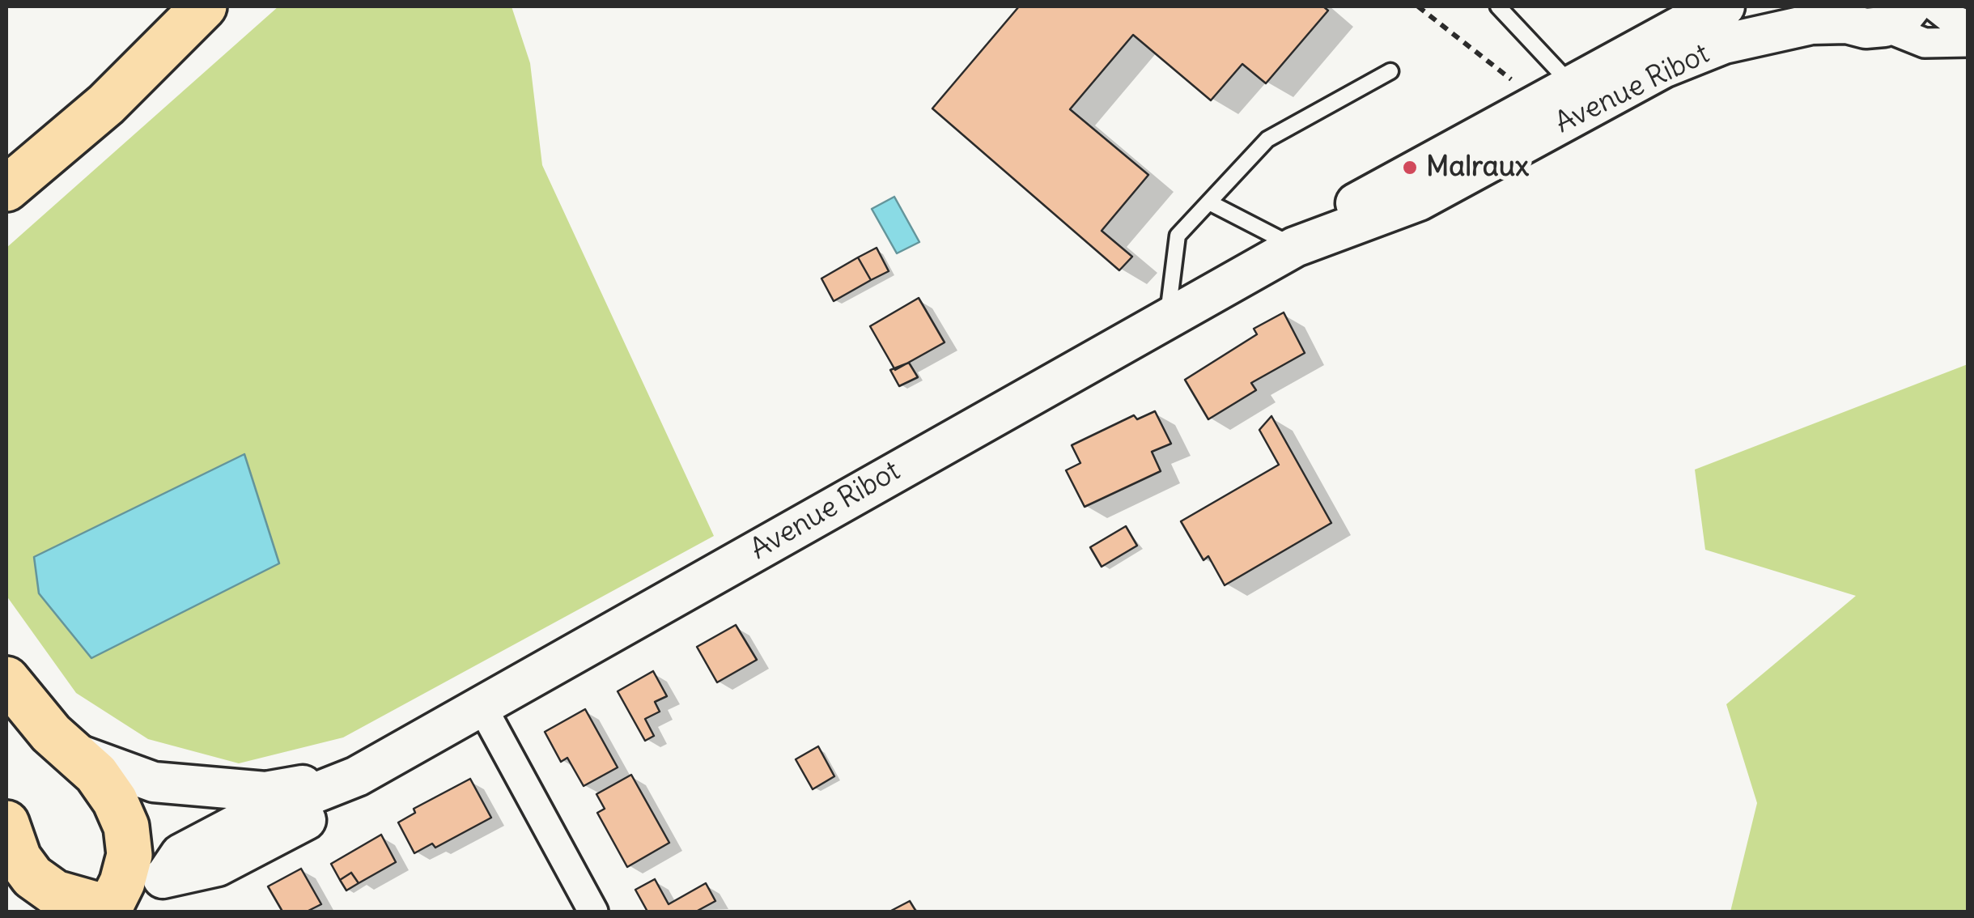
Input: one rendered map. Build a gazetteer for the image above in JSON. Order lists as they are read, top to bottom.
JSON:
{
  "streets": {
    "street": ["Avenue Ribot"]
  },
  "places": ["Malraux"]
}
